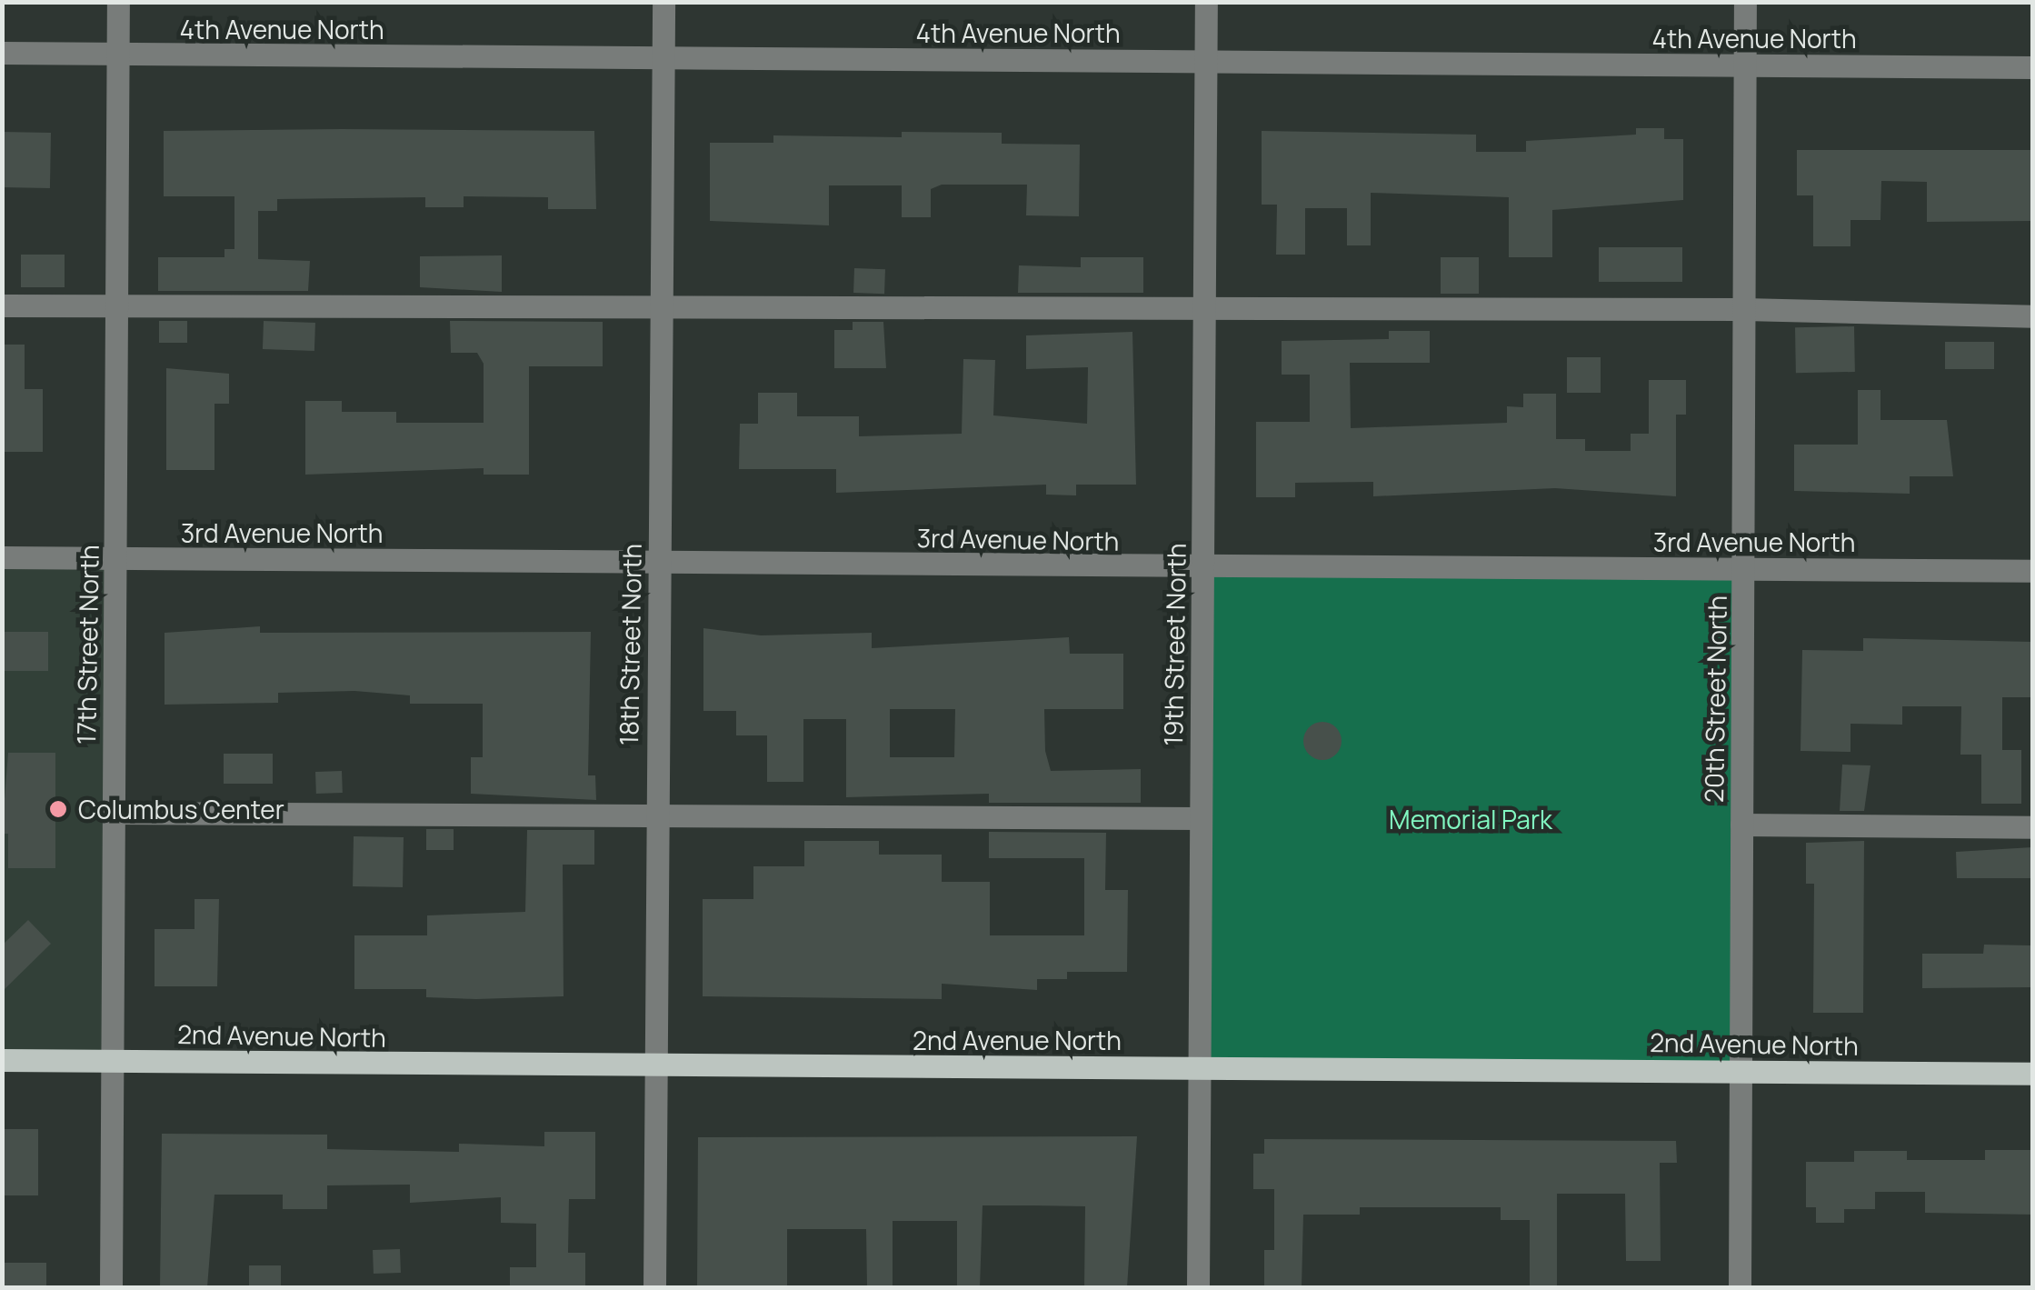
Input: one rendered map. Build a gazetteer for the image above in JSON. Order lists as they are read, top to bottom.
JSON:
{
  "streets": {
    "main road": ["2nd Avenue North"],
    "street": [
      "4th Avenue North",
      "3rd Avenue North",
      "17th Street North",
      "18th Street North",
      "19th Street North",
      "20th Street North"
    ]
  },
  "crossings": [
    ["4th Avenue North", "17th Street North"],
    ["4th Avenue North", "18th Street North"],
    ["4th Avenue North", "19th Street North"],
    ["4th Avenue North", "20th Street North"],
    ["3rd Avenue North", "17th Street North"],
    ["3rd Avenue North", "18th Street North"],
    ["3rd Avenue North", "19th Street North"],
    ["3rd Avenue North", "20th Street North"],
    ["17th Street North", "2nd Avenue North"],
    ["18th Street North", "2nd Avenue North"],
    ["19th Street North", "2nd Avenue North"],
    ["20th Street North", "2nd Avenue North"]
  ],
  "parks": ["Memorial Park"],
  "places": ["Columbus Center"]
}
